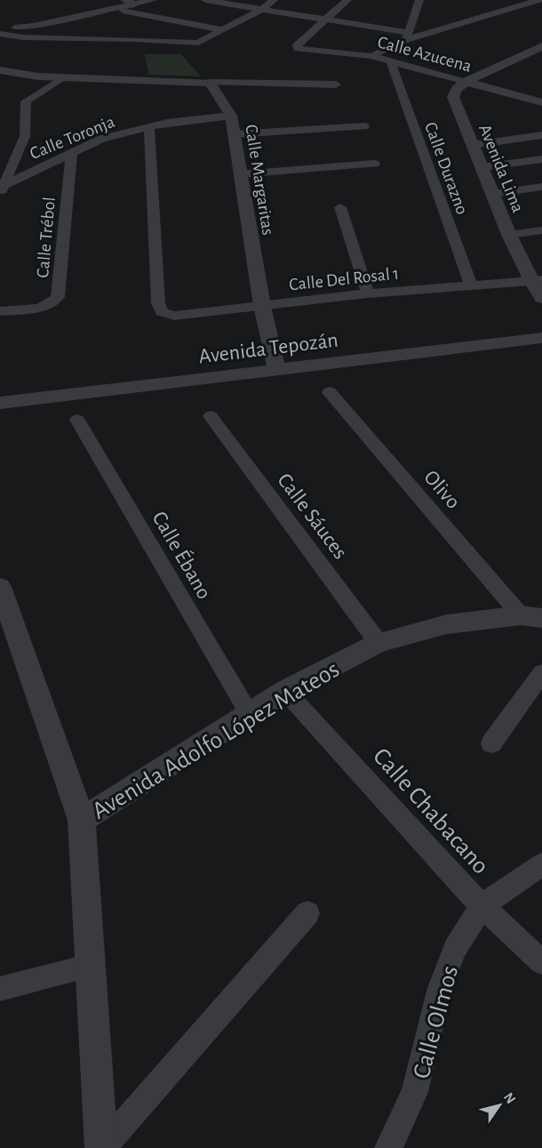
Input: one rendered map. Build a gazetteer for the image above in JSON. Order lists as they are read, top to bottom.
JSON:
{
  "streets": {
    "street": [
      "Calle Azucena",
      "Calle Toronja",
      "Calle Durazno",
      "Avenida Lima",
      "Calle Margaritas",
      "Calle Trébol",
      "Calle Del Rosal 1",
      "Avenida Tepozán",
      "Olivo",
      "Calle Sáuces",
      "Calle Ébano",
      "Avenida Adolfo López Mateos",
      "Calle Chabacano",
      "Calle Olmos"
    ]
  },
  "crossings": [
    ["Calle Azucena", "Calle Durazno"],
    ["Calle Azucena", "Avenida Lima"],
    ["Calle Toronja", "Calle Margaritas"],
    ["Calle Toronja", "Calle Trébol"],
    ["Calle Toronja", "Calle Del Rosal 1"],
    ["Calle Durazno", "Calle Del Rosal 1"],
    ["Avenida Lima", "Calle Del Rosal 1"],
    ["Calle Margaritas", "Calle Del Rosal 1"],
    ["Calle Margaritas", "Avenida Tepozán"],
    ["Olivo", "Avenida Adolfo López Mateos"],
    ["Calle Sáuces", "Avenida Adolfo López Mateos"],
    ["Calle Ébano", "Avenida Adolfo López Mateos"],
    ["Avenida Adolfo López Mateos", "Calle Chabacano"],
    ["Calle Chabacano", "Calle Olmos"]
  ],
  "north": "top right"
}
